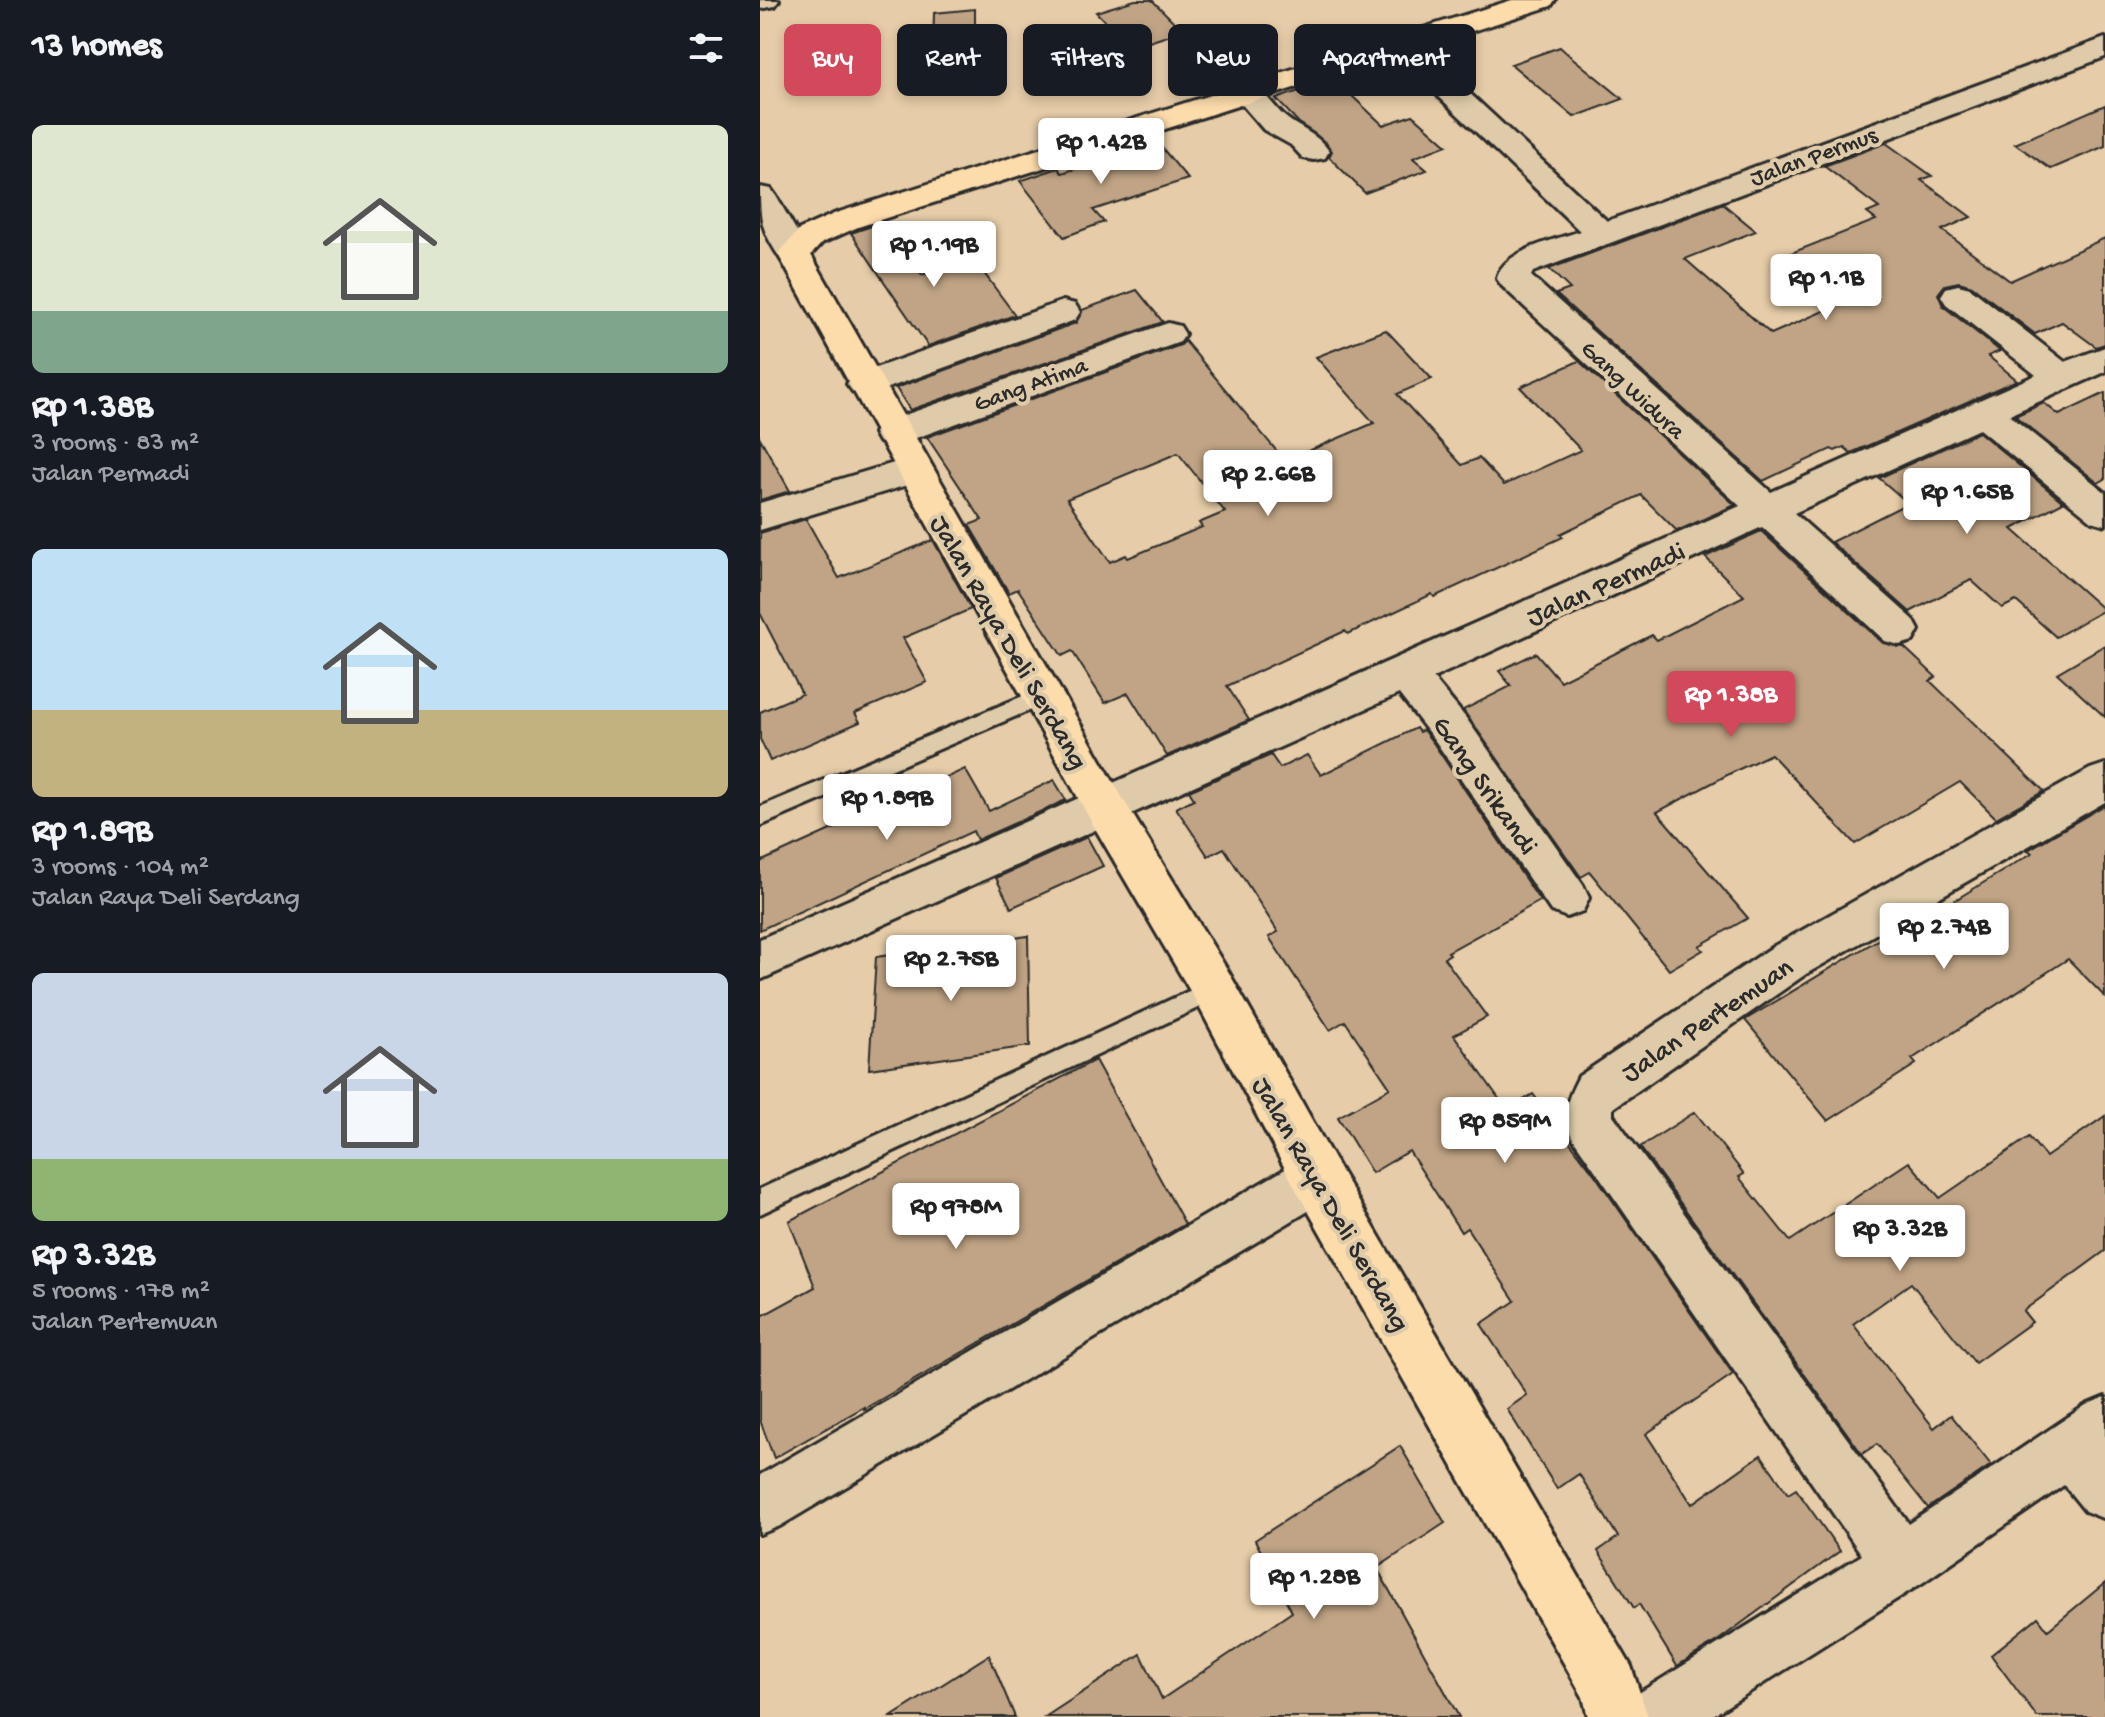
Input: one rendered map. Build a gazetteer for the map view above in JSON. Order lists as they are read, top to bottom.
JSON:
{
  "streets": {
    "main road": ["Jalan Raya Deli Serdang"],
    "street": [
      "Jalan Permus",
      "Gang Atima",
      "Gang Widura",
      "Jalan Permadi",
      "Gang Srikandi",
      "Jalan Pertemuan"
    ]
  },
  "crossings": [
    ["Jalan Permus", "Gang Widura"],
    ["Gang Atima", "Jalan Raya Deli Serdang"],
    ["Gang Widura", "Jalan Permadi"],
    ["Jalan Permadi", "Jalan Raya Deli Serdang"],
    ["Jalan Permadi", "Gang Srikandi"]
  ],
  "page": {
    "heading": "13 homes",
    "chip": [
      "Buy",
      "Rent",
      "Filters",
      "New",
      "Apartment"
    ],
    "list": [
      {
        "name": "Rp 1.38B",
        "note": "3 rooms · 83 m² · Jalan Permadi"
      },
      {
        "name": "Rp 1.89B",
        "note": "3 rooms · 104 m² · Jalan Raya Deli Serdang"
      },
      {
        "name": "Rp 3.32B",
        "note": "5 rooms · 178 m² · Jalan Pertemuan"
      }
    ],
    "price": [
      "Rp 1.42B",
      "Rp 1.19B",
      "Rp 1.1B",
      "Rp 2.66B",
      "Rp 1.65B",
      "Rp 1.38B",
      "Rp 1.89B",
      "Rp 2.74B",
      "Rp 2.75B",
      "Rp 859M",
      "Rp 978M",
      "Rp 3.32B",
      "Rp 1.28B"
    ]
  }
}
